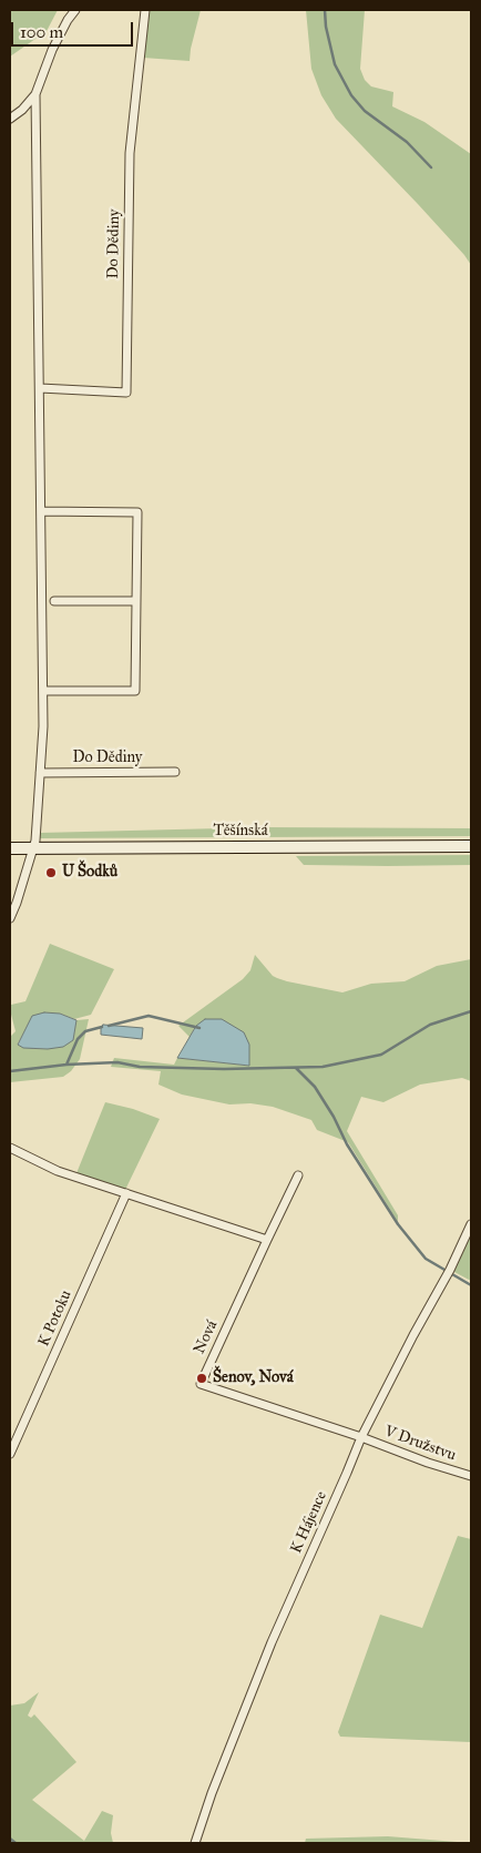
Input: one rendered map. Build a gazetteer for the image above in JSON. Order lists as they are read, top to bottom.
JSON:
{
  "streets": {
    "main road": ["Těšínská"],
    "street": [
      "Do Dědiny",
      "K Potoku",
      "Nová",
      "V Družstvu",
      "K Hájence"
    ]
  },
  "crossings": [
    ["Nová", "V Družstvu"],
    ["Nová", "K Hájence"],
    ["V Družstvu", "K Hájence"]
  ],
  "places": ["U Šodků", "Šenov, Nová"],
  "scale_bar": "100 m"
}
